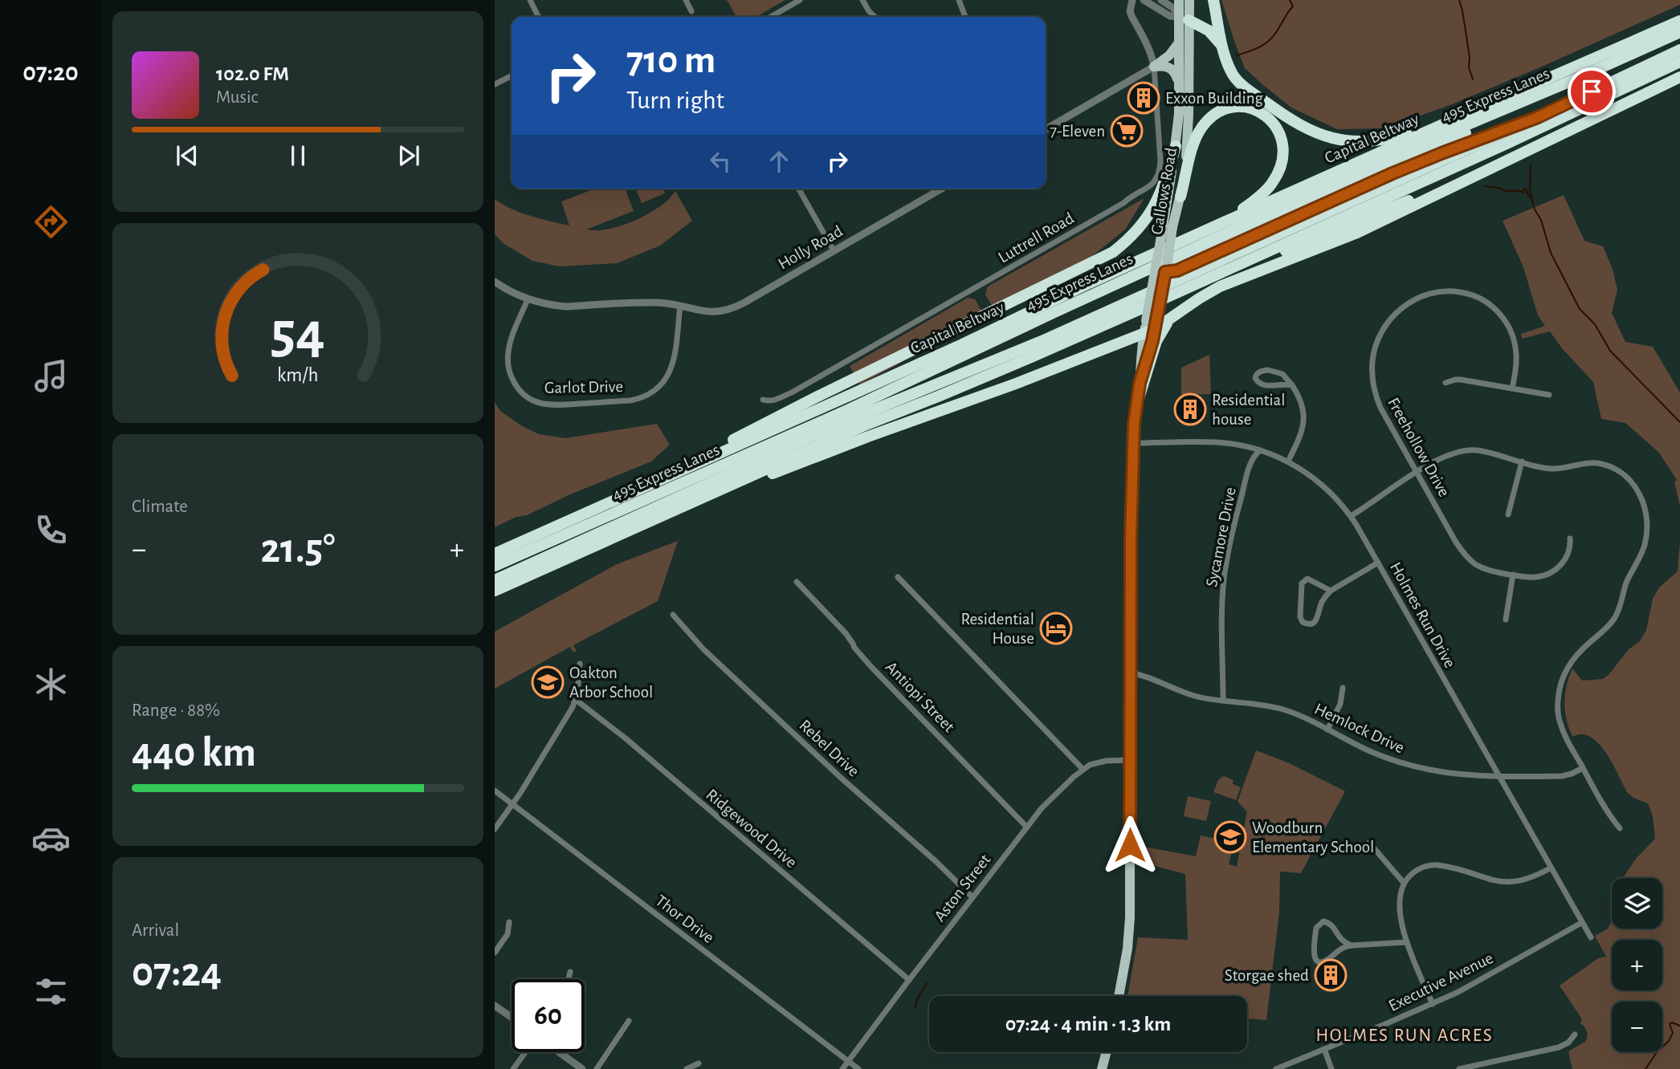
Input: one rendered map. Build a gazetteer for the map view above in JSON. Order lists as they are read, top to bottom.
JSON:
{
  "streets": {
    "highway": ["495 Express Lanes", "Capital Beltway"],
    "main road": ["Gallows Road"],
    "street": [
      "Luttrell Road",
      "Holly Road",
      "Garlot Drive",
      "Freehollow Drive",
      "Sycamore Drive",
      "Holmes Run Drive",
      "Antiopi Street",
      "Hemlock Drive",
      "Rebel Drive",
      "Ridgewood Drive",
      "Aston Street",
      "Thor Drive",
      "Executive Avenue"
    ]
  },
  "crossings": [
    ["495 Express Lanes", "Capital Beltway"],
    ["Gallows Road", "Holmes Run Drive"],
    ["Gallows Road", "Hemlock Drive"],
    ["Gallows Road", "Aston Street"],
    ["Holly Road", "Garlot Drive"],
    ["Sycamore Drive", "Holmes Run Drive"],
    ["Sycamore Drive", "Hemlock Drive"],
    ["Holmes Run Drive", "Hemlock Drive"],
    ["Holmes Run Drive", "Executive Avenue"],
    ["Antiopi Street", "Aston Street"],
    ["Rebel Drive", "Aston Street"],
    ["Ridgewood Drive", "Aston Street"],
    ["Aston Street", "Thor Drive"]
  ],
  "districts": ["HOLMES RUN ACRES"],
  "places": {
    "building": ["Exxon Building", "Residential house", "Storgae shed"],
    "supermarket": ["7-Eleven"],
    "hotel": ["Residential House"],
    "school or university": ["Oakton Arbor School", "Woodburn Elementary School"]
  },
  "page": {
    "tabs": "07:20",
    "turn": ["710 m", "Turn right"],
    "song": ["102.0 FM", "Music"],
    "tile": [
      "Climate",
      ["Range · 88%", "440 km"],
      ["Arrival", "07:24"]
    ],
    "heat": ["−", "21.5°", "+"],
    "map_buttons": ["+", "−"],
    "limit": "60",
    "trip": "07:24 · 4 min · 1.3 km",
    "gauge": ["54", "km/h"]
  }
}
